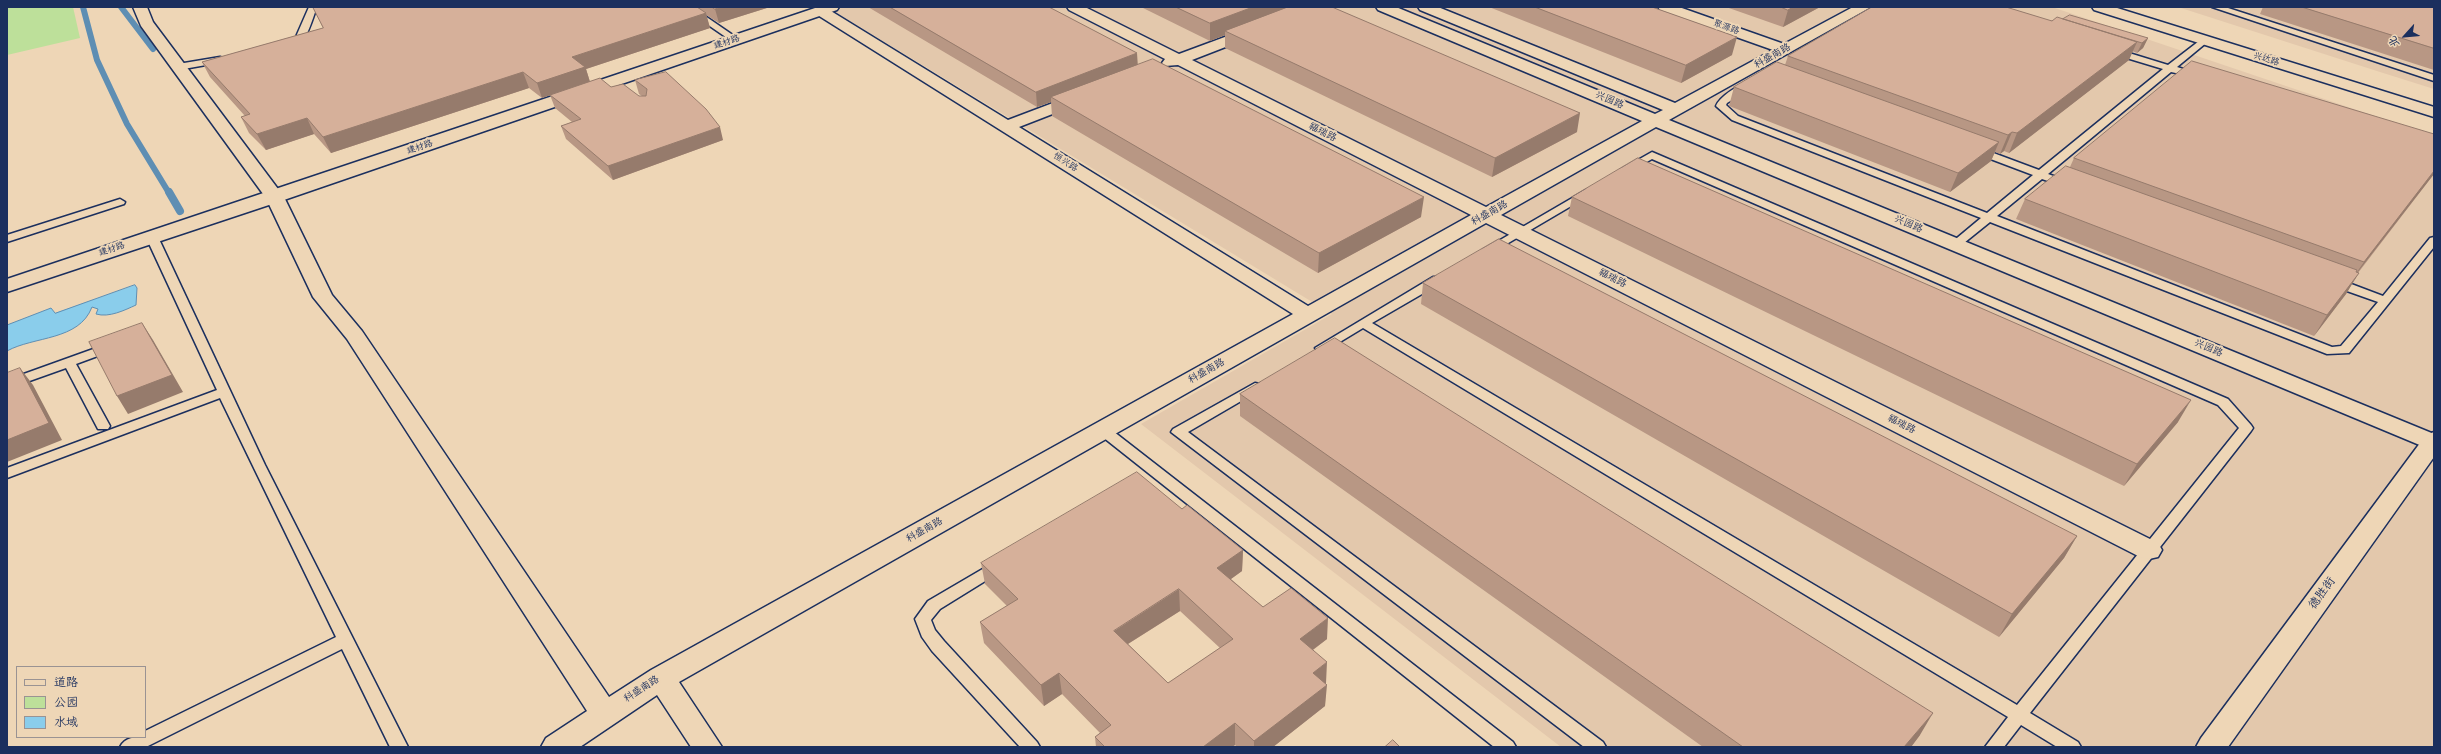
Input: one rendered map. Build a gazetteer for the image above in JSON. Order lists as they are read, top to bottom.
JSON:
{
  "streets": {
    "street": [
      "聚源路",
      "建材路",
      "科盛南路",
      "兴达路",
      "兴园路",
      "福瑞路",
      "恒兴路",
      "德胜街"
    ]
  },
  "crossings": [
    ["聚源路", "科盛南路"],
    ["建材路", "恒兴路"],
    ["科盛南路", "兴园路"],
    ["科盛南路", "福瑞路"],
    ["科盛南路", "恒兴路"],
    ["兴园路", "德胜街"]
  ],
  "legend": ["道路", "公园", "水域"],
  "north": "bottom left"
}
